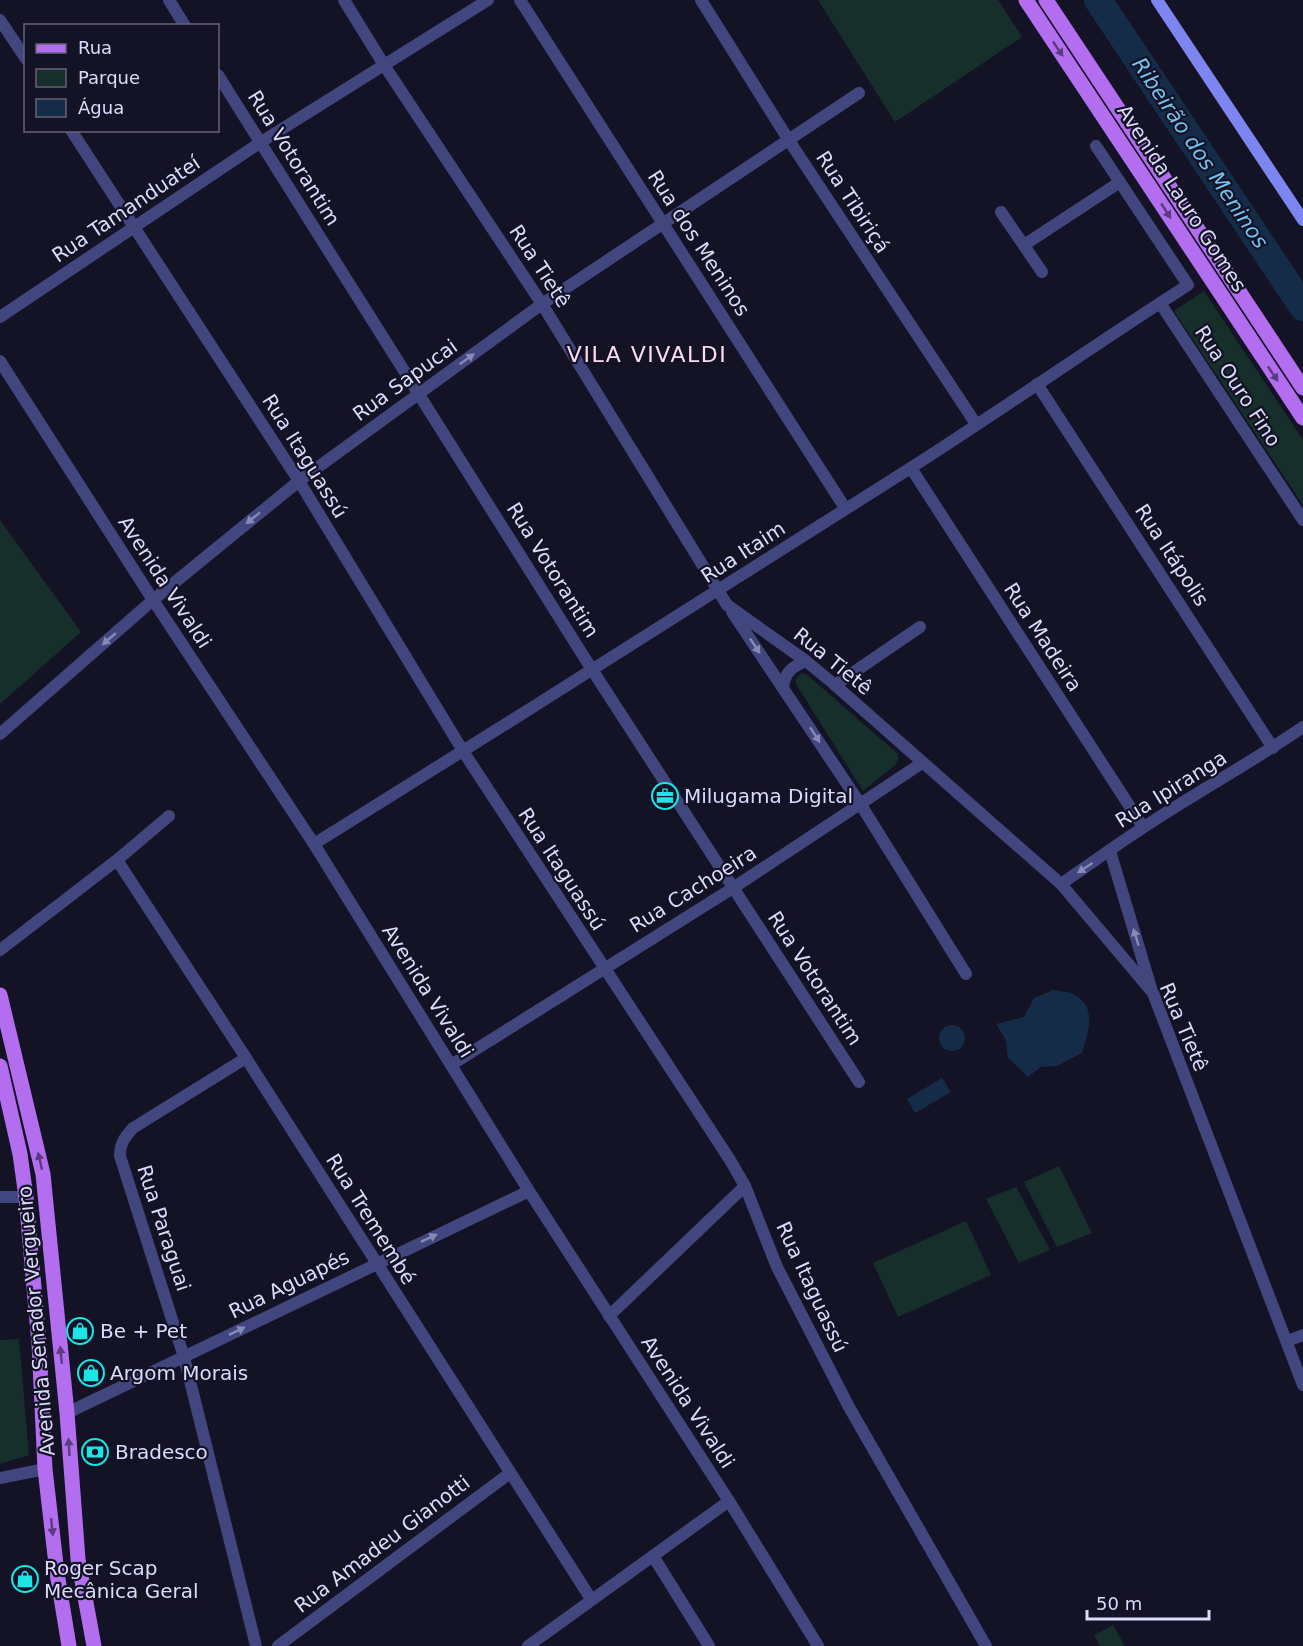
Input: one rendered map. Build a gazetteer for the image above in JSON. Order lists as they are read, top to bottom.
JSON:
{
  "streets": {
    "main road": ["Avenida Lauro Gomes", "Avenida Senador Vergueiro"],
    "street": [
      "Rua Votorantim",
      "Rua Tibiriçá",
      "Rua Tamanduateí",
      "Rua dos Meninos",
      "Rua Tietê",
      "Rua Sapucai",
      "Rua Ouro Fino",
      "Rua Itaguassú",
      "Rua Itaim",
      "Rua Itápolis",
      "Avenida Vivaldi",
      "Rua Madeira",
      "Rua Ipiranga",
      "Rua Cachoeira",
      "Rua Tremembé",
      "Rua Paraguai",
      "Rua Aguapés",
      "Rua Amadeu Gianotti"
    ]
  },
  "crossings": [
    ["Rua Votorantim", "Rua Tamanduateí"],
    ["Rua Votorantim", "Rua Sapucai"],
    ["Rua Votorantim", "Rua Itaim"],
    ["Rua Votorantim", "Rua Cachoeira"],
    ["Rua Tibiriçá", "Rua Sapucai"],
    ["Rua Tibiriçá", "Rua Itaim"],
    ["Rua Tamanduateí", "Rua Tietê"],
    ["Rua Tamanduateí", "Rua Itaguassú"],
    ["Rua dos Meninos", "Rua Sapucai"],
    ["Rua dos Meninos", "Rua Itaim"],
    ["Rua Tietê", "Rua Sapucai"],
    ["Rua Tietê", "Rua Itaim"],
    ["Rua Tietê", "Rua Ipiranga"],
    ["Rua Tietê", "Rua Cachoeira"],
    ["Rua Sapucai", "Rua Itaguassú"],
    ["Rua Sapucai", "Avenida Vivaldi"],
    ["Rua Ouro Fino", "Rua Itaim"],
    ["Rua Itaguassú", "Rua Itaim"],
    ["Rua Itaguassú", "Rua Cachoeira"],
    ["Rua Itaim", "Rua Itápolis"],
    ["Rua Itaim", "Avenida Vivaldi"],
    ["Rua Itaim", "Rua Madeira"],
    ["Rua Itápolis", "Rua Ipiranga"],
    ["Avenida Vivaldi", "Rua Cachoeira"],
    ["Avenida Vivaldi", "Rua Aguapés"],
    ["Rua Madeira", "Rua Ipiranga"],
    ["Rua Tremembé", "Rua Paraguai"],
    ["Rua Tremembé", "Rua Aguapés"],
    ["Rua Tremembé", "Rua Amadeu Gianotti"],
    ["Rua Paraguai", "Rua Aguapés"],
    ["Rua Aguapés", "Avenida Senador Vergueiro"]
  ],
  "one_way": ["Rua Aguapés"],
  "districts": ["VILA VIVALDI"],
  "water": ["Ribeirão dos Meninos"],
  "places": {
    "office": ["Milugama Digital"],
    "shop": ["Be + Pet", "Argom Morais", "Roger Scap Mecânica Geral"],
    "bank": ["Bradesco"]
  },
  "legend": ["Rua", "Parque", "Água"],
  "scale_bar": "50 m"
}
